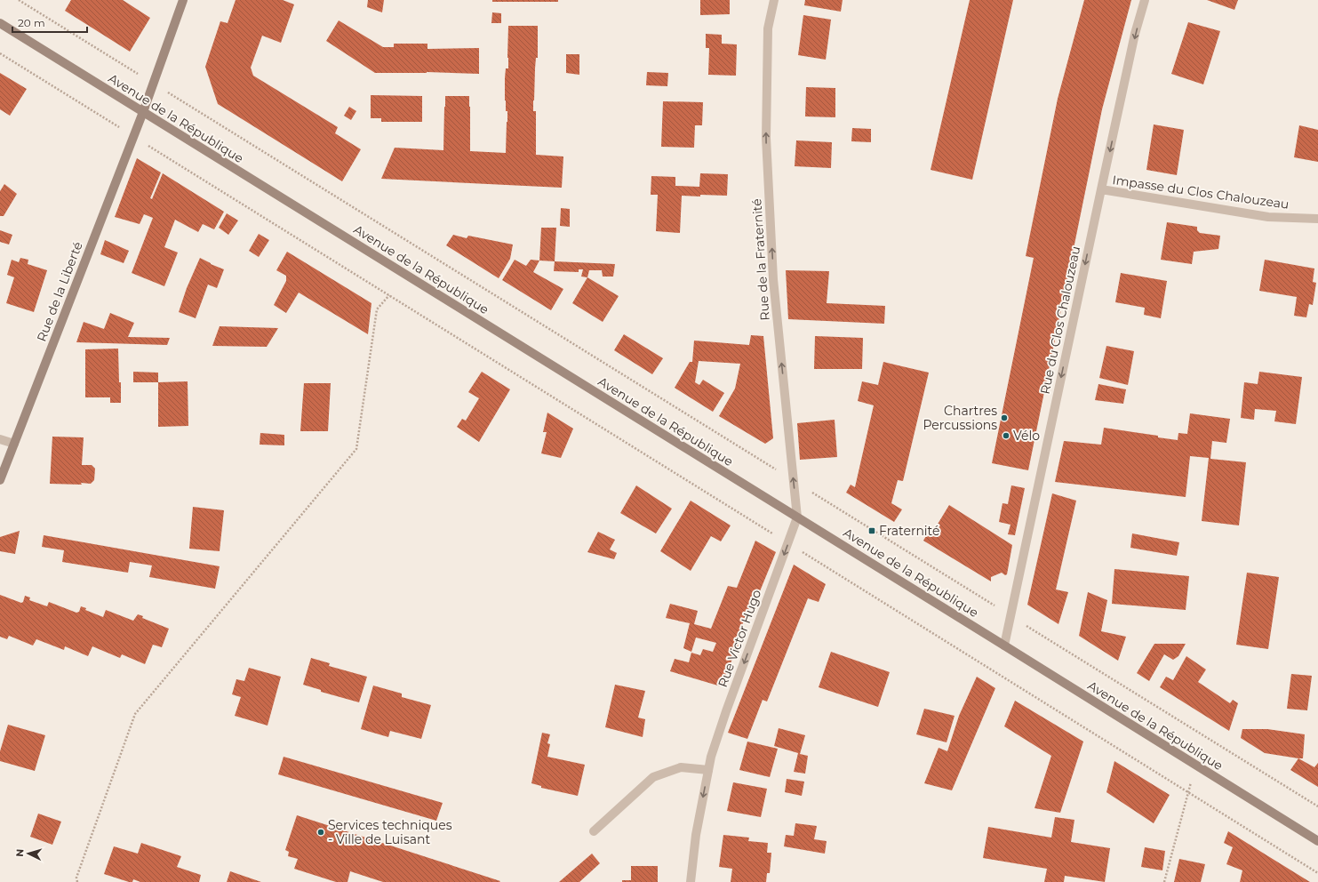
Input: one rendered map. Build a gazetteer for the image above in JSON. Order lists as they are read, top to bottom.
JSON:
{
  "streets": {
    "main road": ["Avenue de la République", "Rue de la Liberté"],
    "street": [
      "Impasse du Clos Chalouzeau",
      "Rue de la Fraternité",
      "Rue du Clos Chalouzeau",
      "Rue Victor Hugo"
    ]
  },
  "crossings": [
    ["Avenue de la République", "Rue de la Fraternité"],
    ["Avenue de la République", "Rue de la Liberté"],
    ["Avenue de la République", "Rue du Clos Chalouzeau"],
    ["Avenue de la République", "Rue Victor Hugo"],
    ["Impasse du Clos Chalouzeau", "Rue du Clos Chalouzeau"],
    ["Rue de la Fraternité", "Rue Victor Hugo"]
  ],
  "one_way": ["Rue de la Fraternité", "Rue du Clos Chalouzeau", "Rue Victor Hugo"],
  "places": {
    "other": ["Chartres Percussions", "Vélo", "Services techniques - Ville de Luisant"],
    "transit": ["Fraternité"]
  },
  "scale_bar": "20 m",
  "north": "left"
}
